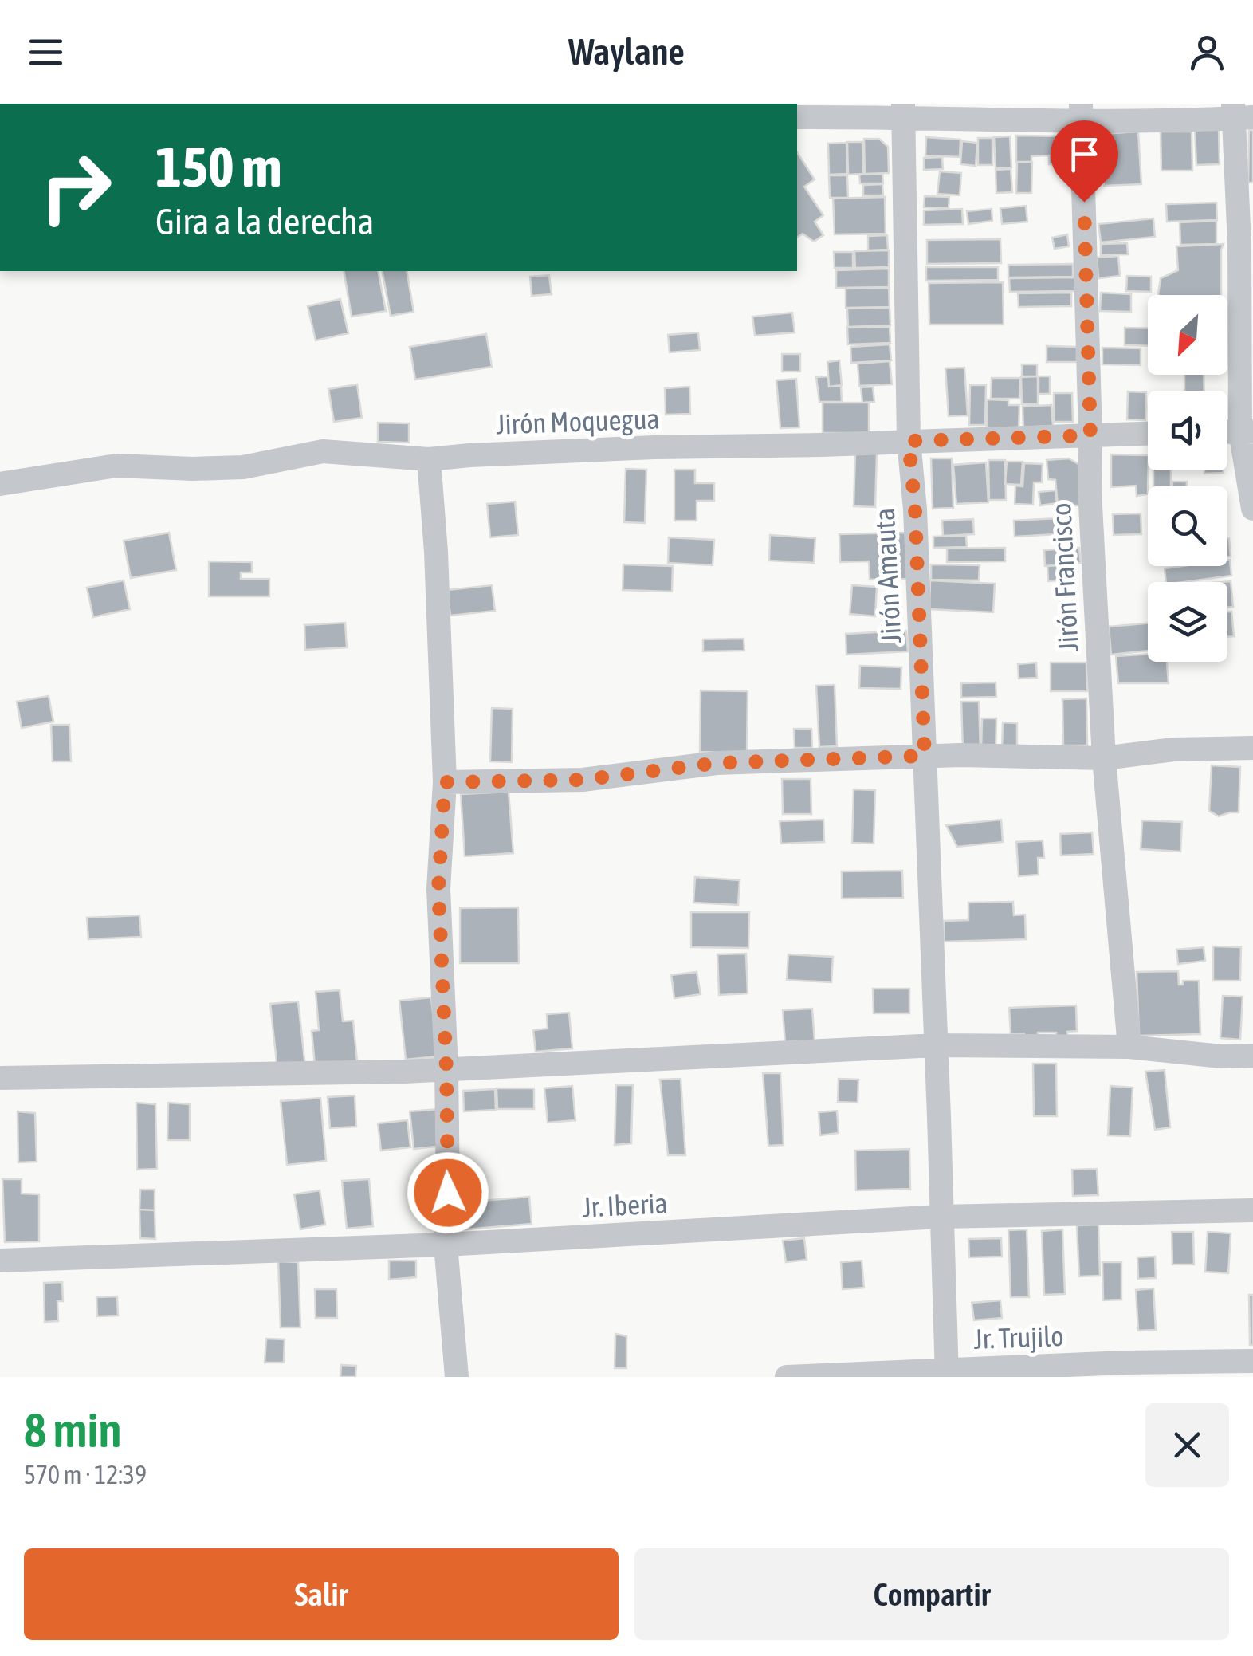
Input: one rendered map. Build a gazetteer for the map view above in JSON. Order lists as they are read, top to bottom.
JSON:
{
  "streets": {
    "street": [
      "Jirón Moquegua",
      "Jirón Amauta",
      "Jirón Francisco",
      "Jr. Iberia",
      "Jr. Trujilo"
    ]
  },
  "crossings": [
    ["Jirón Moquegua", "Jirón Amauta"],
    ["Jirón Moquegua", "Jirón Francisco"],
    ["Jirón Amauta", "Jr. Iberia"],
    ["Jirón Amauta", "Jr. Trujilo"]
  ],
  "north": "bottom left",
  "page": {
    "header": "Waylane",
    "turn": ["150 m", "Gira a la derecha"],
    "heading": ["8 min", "570 m · 12:39"],
    "buttons": ["Salir", "Compartir"]
  }
}
